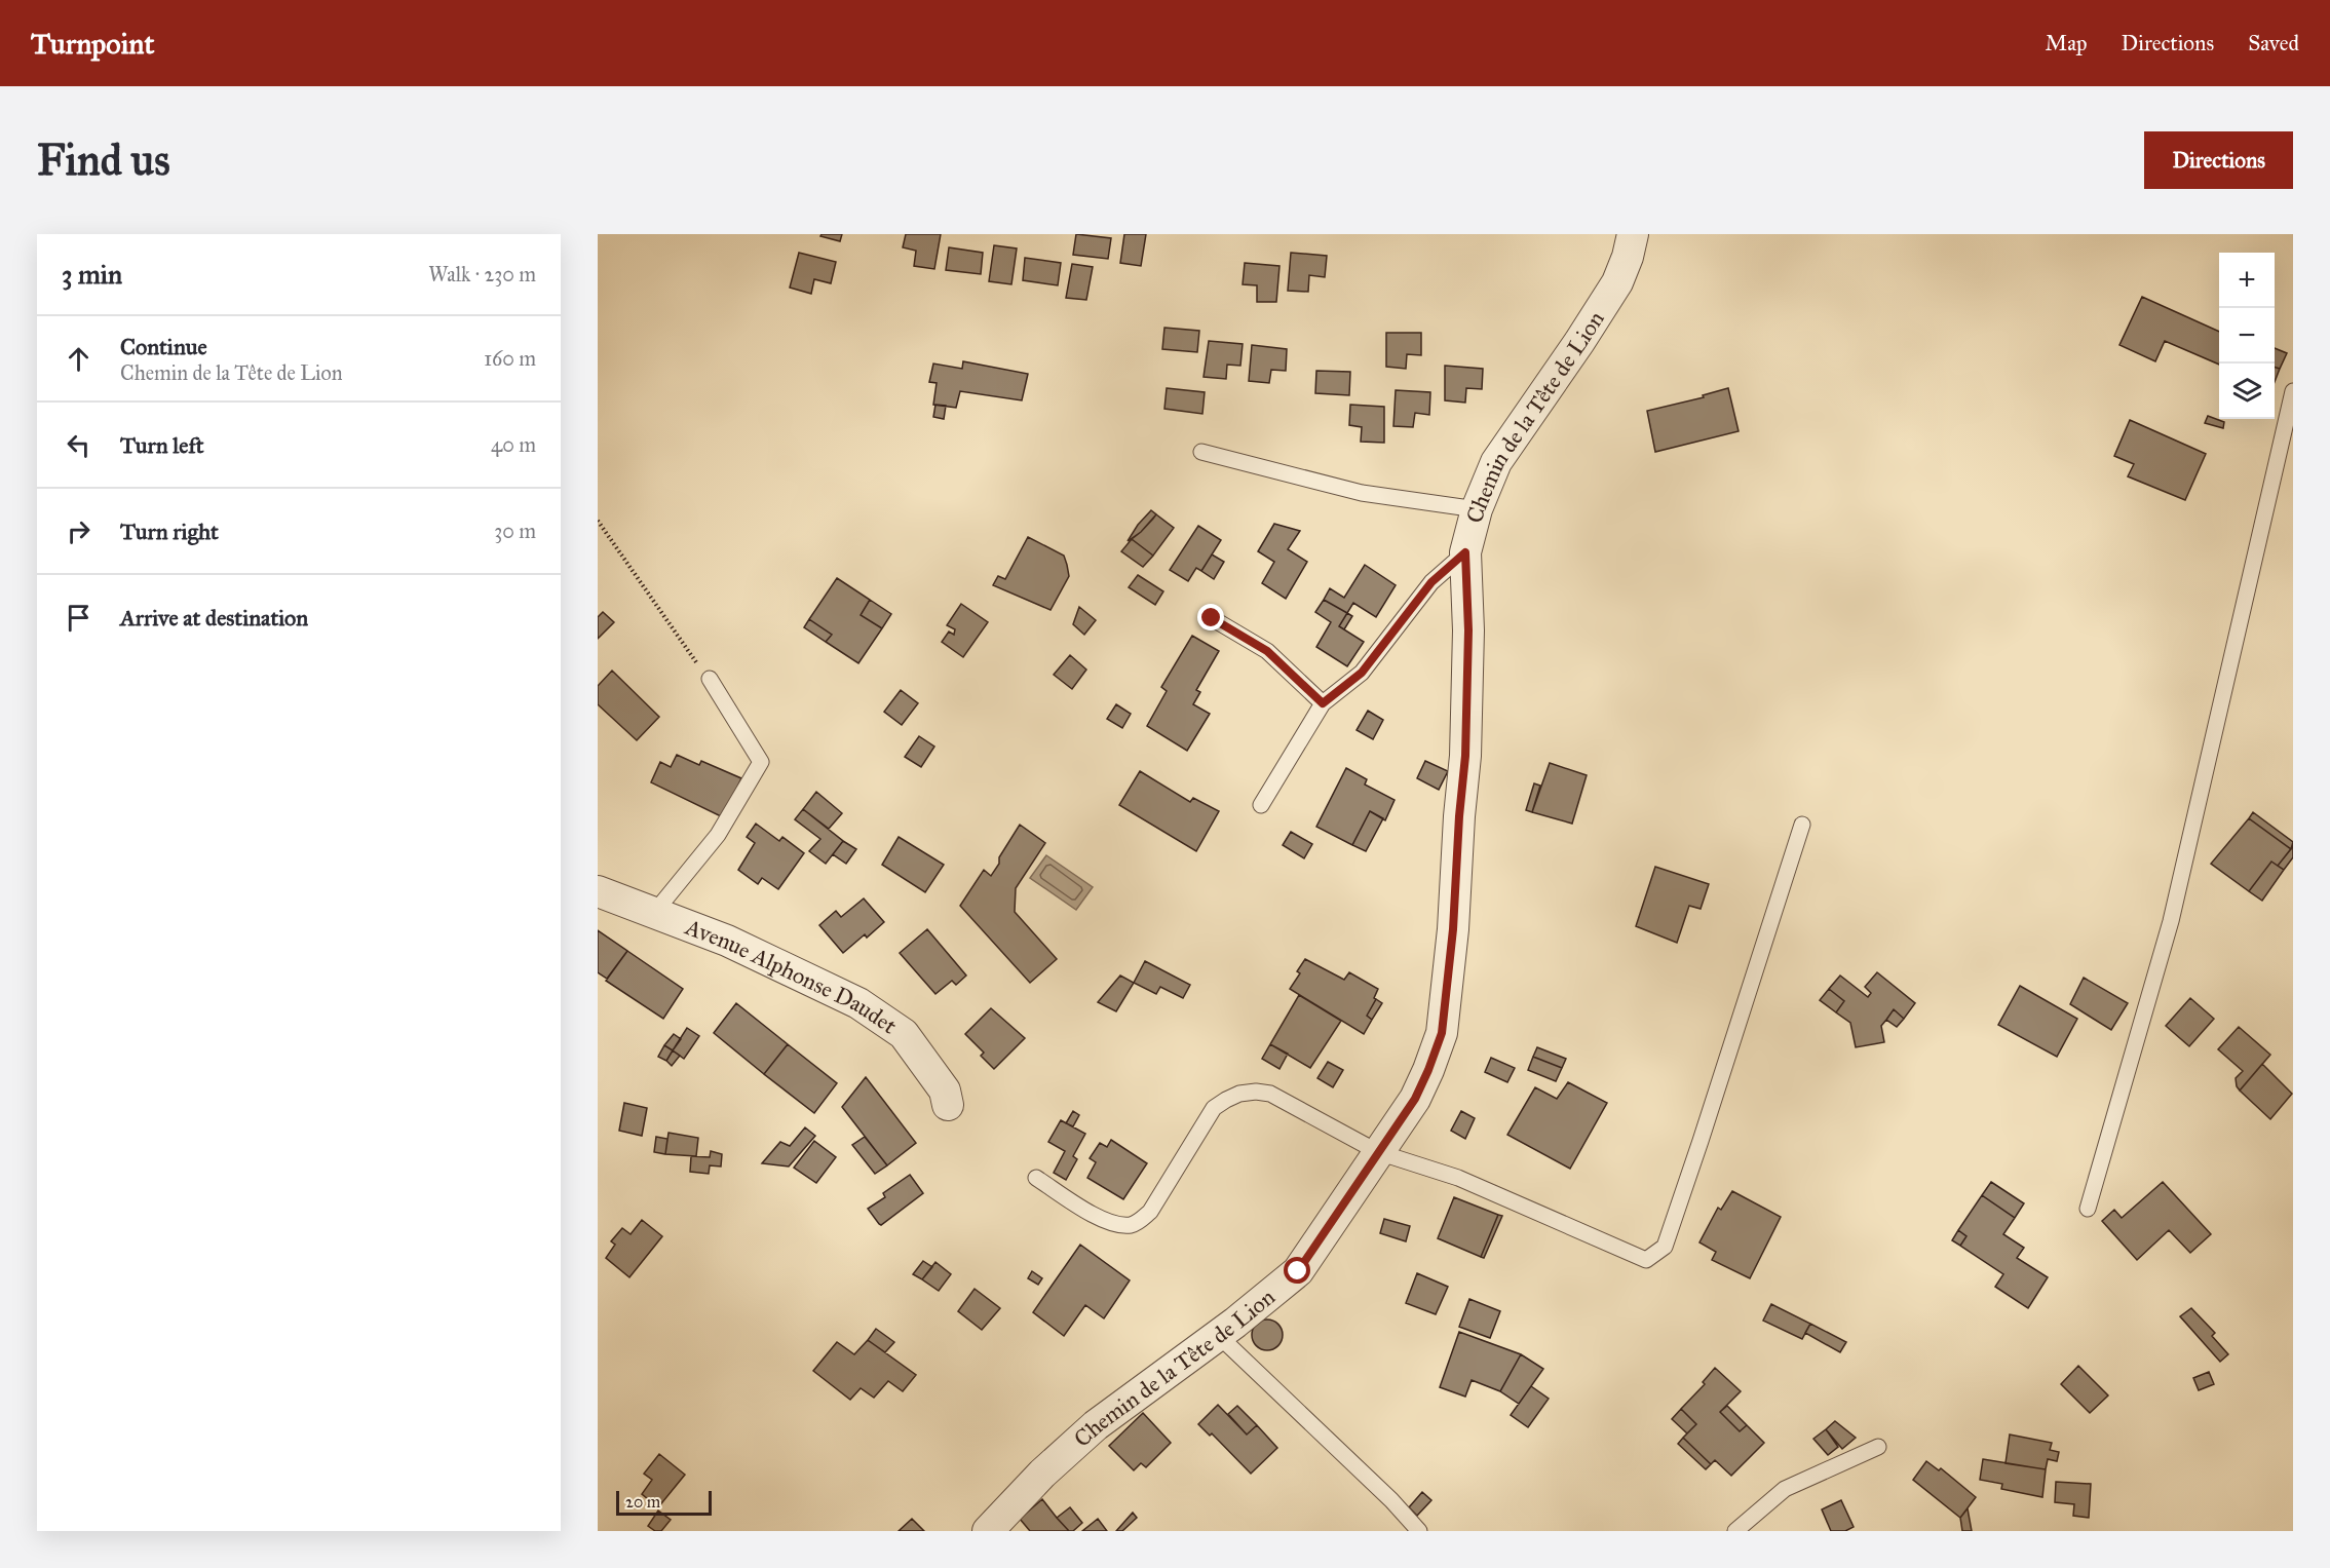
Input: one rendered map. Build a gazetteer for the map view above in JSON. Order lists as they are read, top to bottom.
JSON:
{
  "streets": {
    "street": ["Chemin de la Tête de Lion", "Avenue Alphonse Daudet"]
  },
  "scale_bar": "20 m",
  "page": {
    "header": "Turnpoint",
    "nav": ["Map", "Directions", "Saved"],
    "buttons": "Directions",
    "title": "Find us",
    "heading": ["3 min", "Walk · 230 m"],
    "map_buttons": ["+", "−"],
    "list": [
      ["Continue", "Chemin de la Tête de Lion", "160 m"],
      ["Turn left", "40 m"],
      ["Turn right", "30 m"],
      "Arrive at destination"
    ],
    "scale": "20 m"
  }
}
